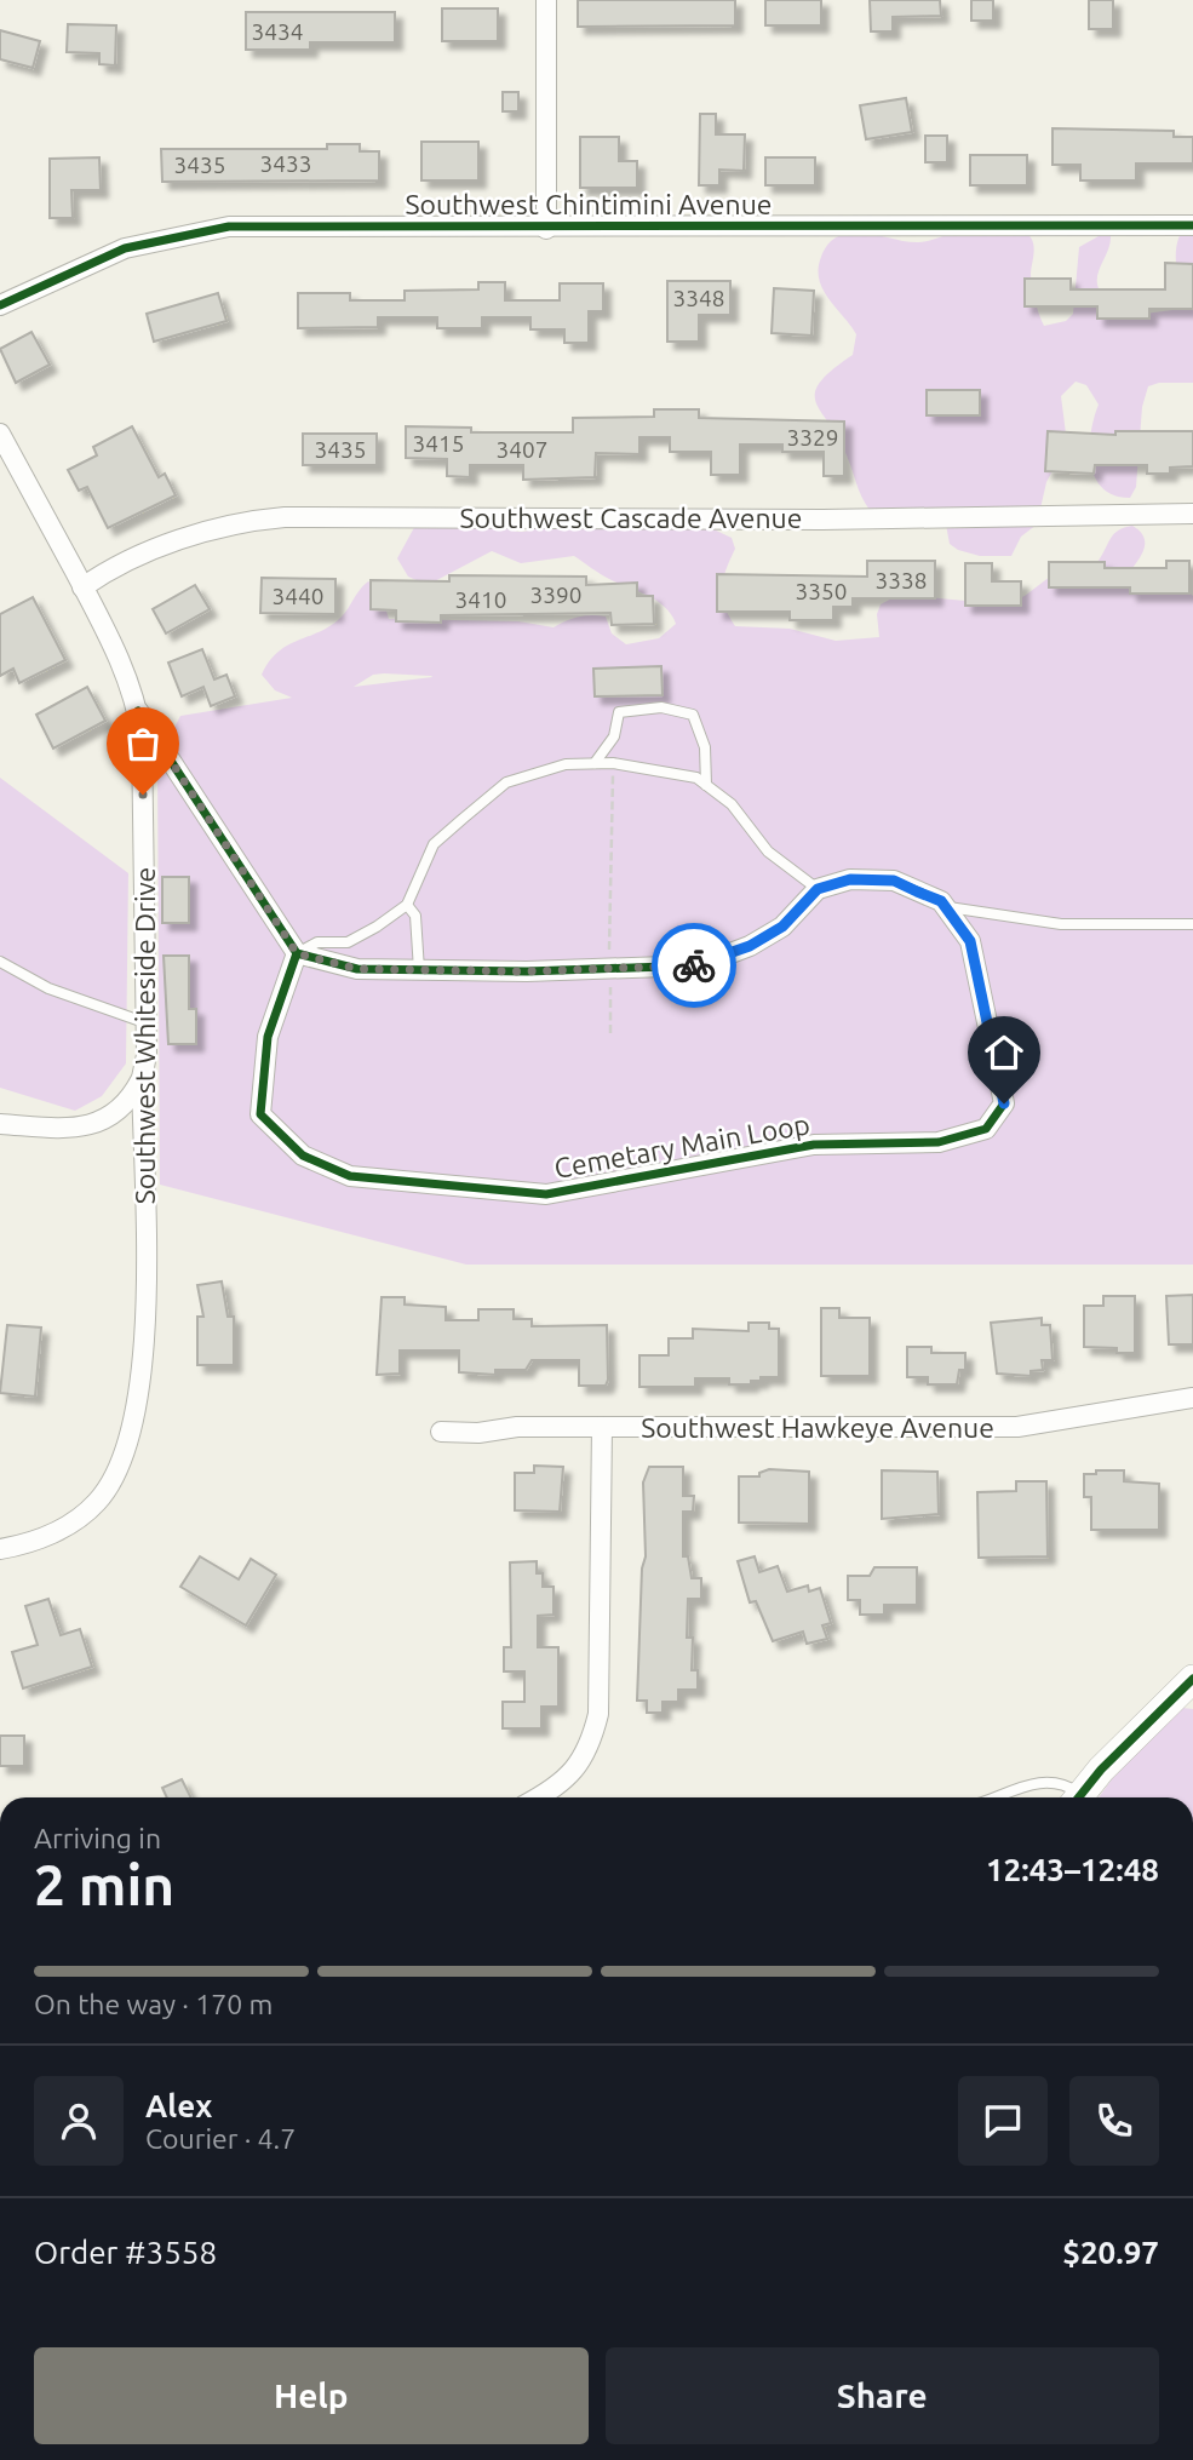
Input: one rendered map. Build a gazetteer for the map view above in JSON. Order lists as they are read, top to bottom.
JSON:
{
  "streets": {
    "street": [
      "Southwest Chintimini Avenue",
      "Southwest Cascade Avenue",
      "Southwest Whiteside Drive",
      "Cemetary Main Loop",
      "Southwest Hawkeye Avenue"
    ]
  },
  "crossings": [
    ["Southwest Cascade Avenue", "Southwest Whiteside Drive"]
  ],
  "house_numbers": [
    "3434",
    "3433",
    "3435",
    "3348",
    "3329",
    "3415",
    "3435",
    "3407",
    "3338",
    "3350",
    "3390",
    "3440",
    "3410"
  ],
  "page": {
    "heading": ["2 min", "Arriving in", "12:43–12:48"],
    "panel": [
      "Alex",
      "Courier · 4.7",
      "Order #3558",
      "$20.97"
    ],
    "bar": "On the way · 170 m",
    "buttons": ["Help", "Share"]
  }
}
